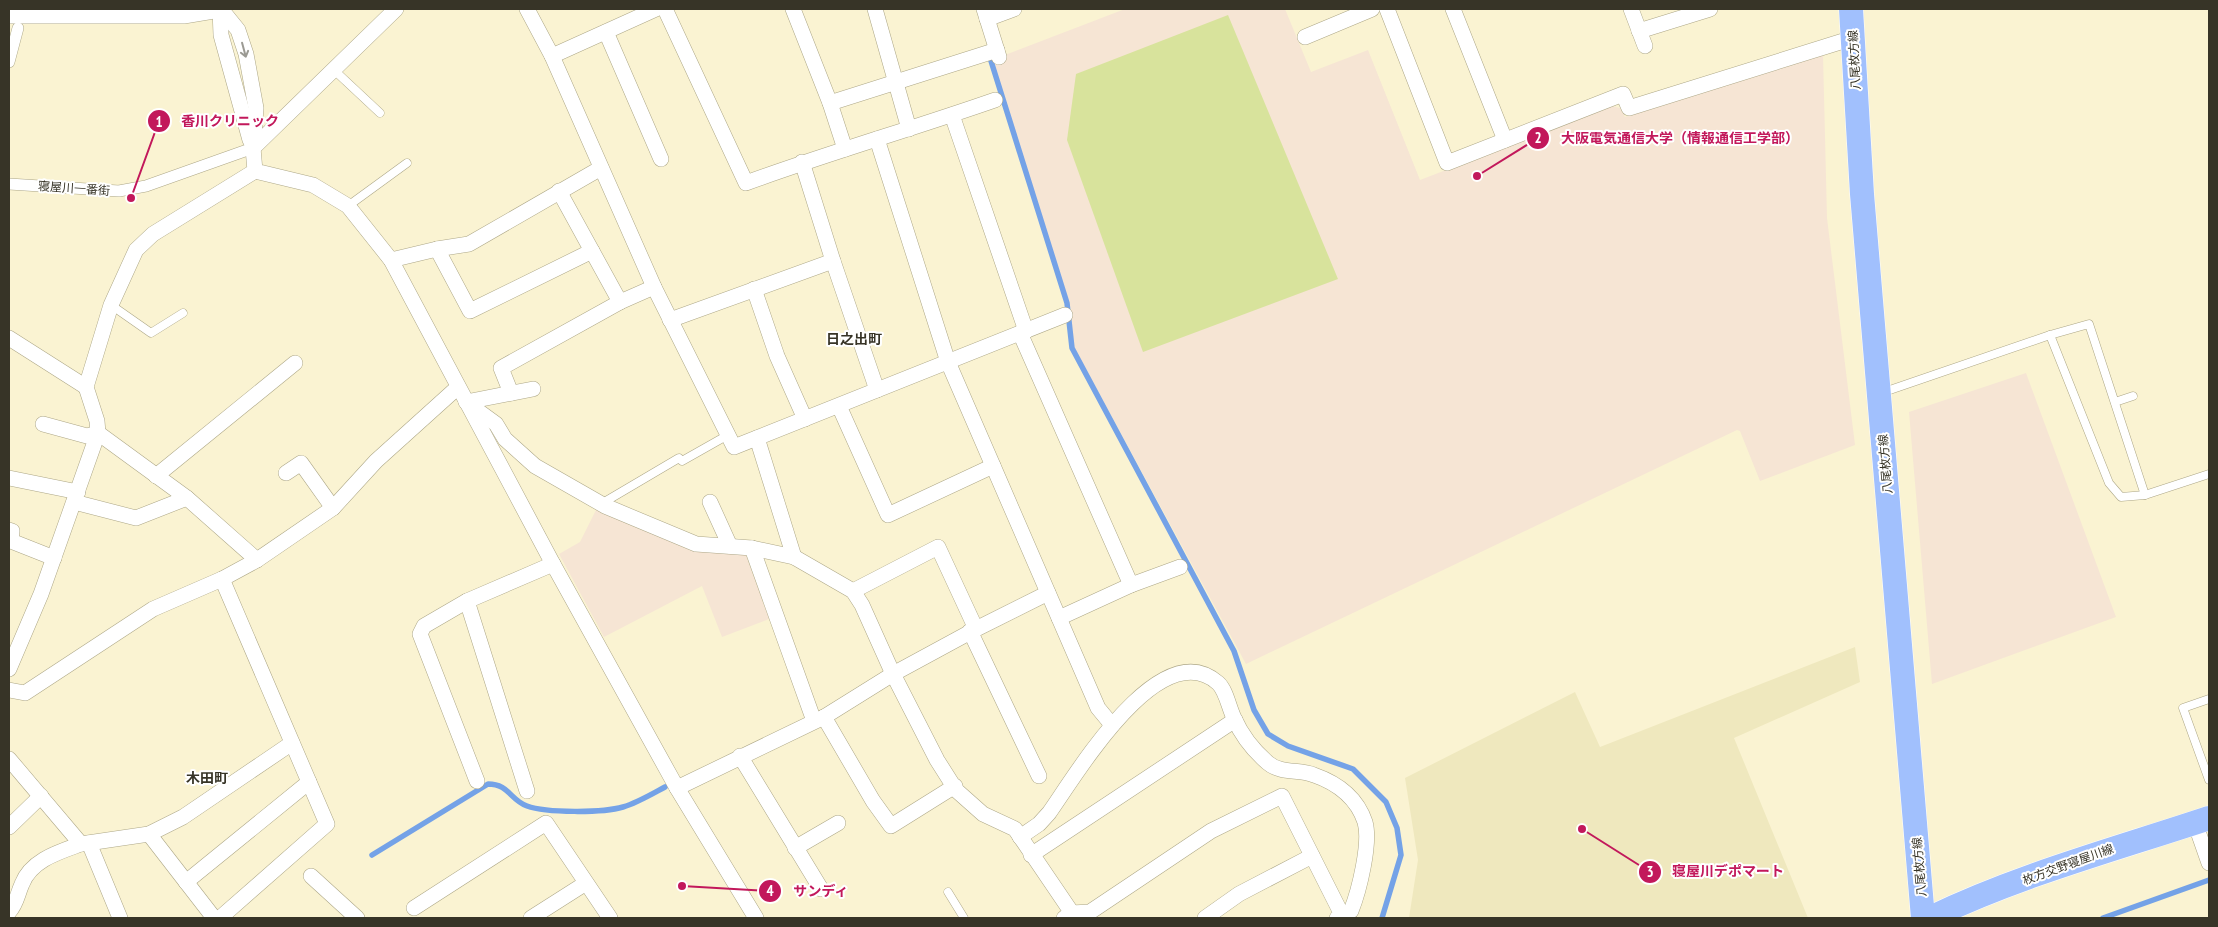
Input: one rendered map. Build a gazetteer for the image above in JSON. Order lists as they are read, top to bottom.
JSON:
{
  "streets": {
    "main road": ["八尾枚方線", "枚方交野寝屋川線"],
    "street": ["寝屋川一番街"]
  },
  "districts": ["日之出町", "木田町"],
  "places": [
    "大阪電気通信大学（情報通信工学部）",
    "香川クリニック",
    "寝屋川デポマート",
    "サンディ"
  ]
}
